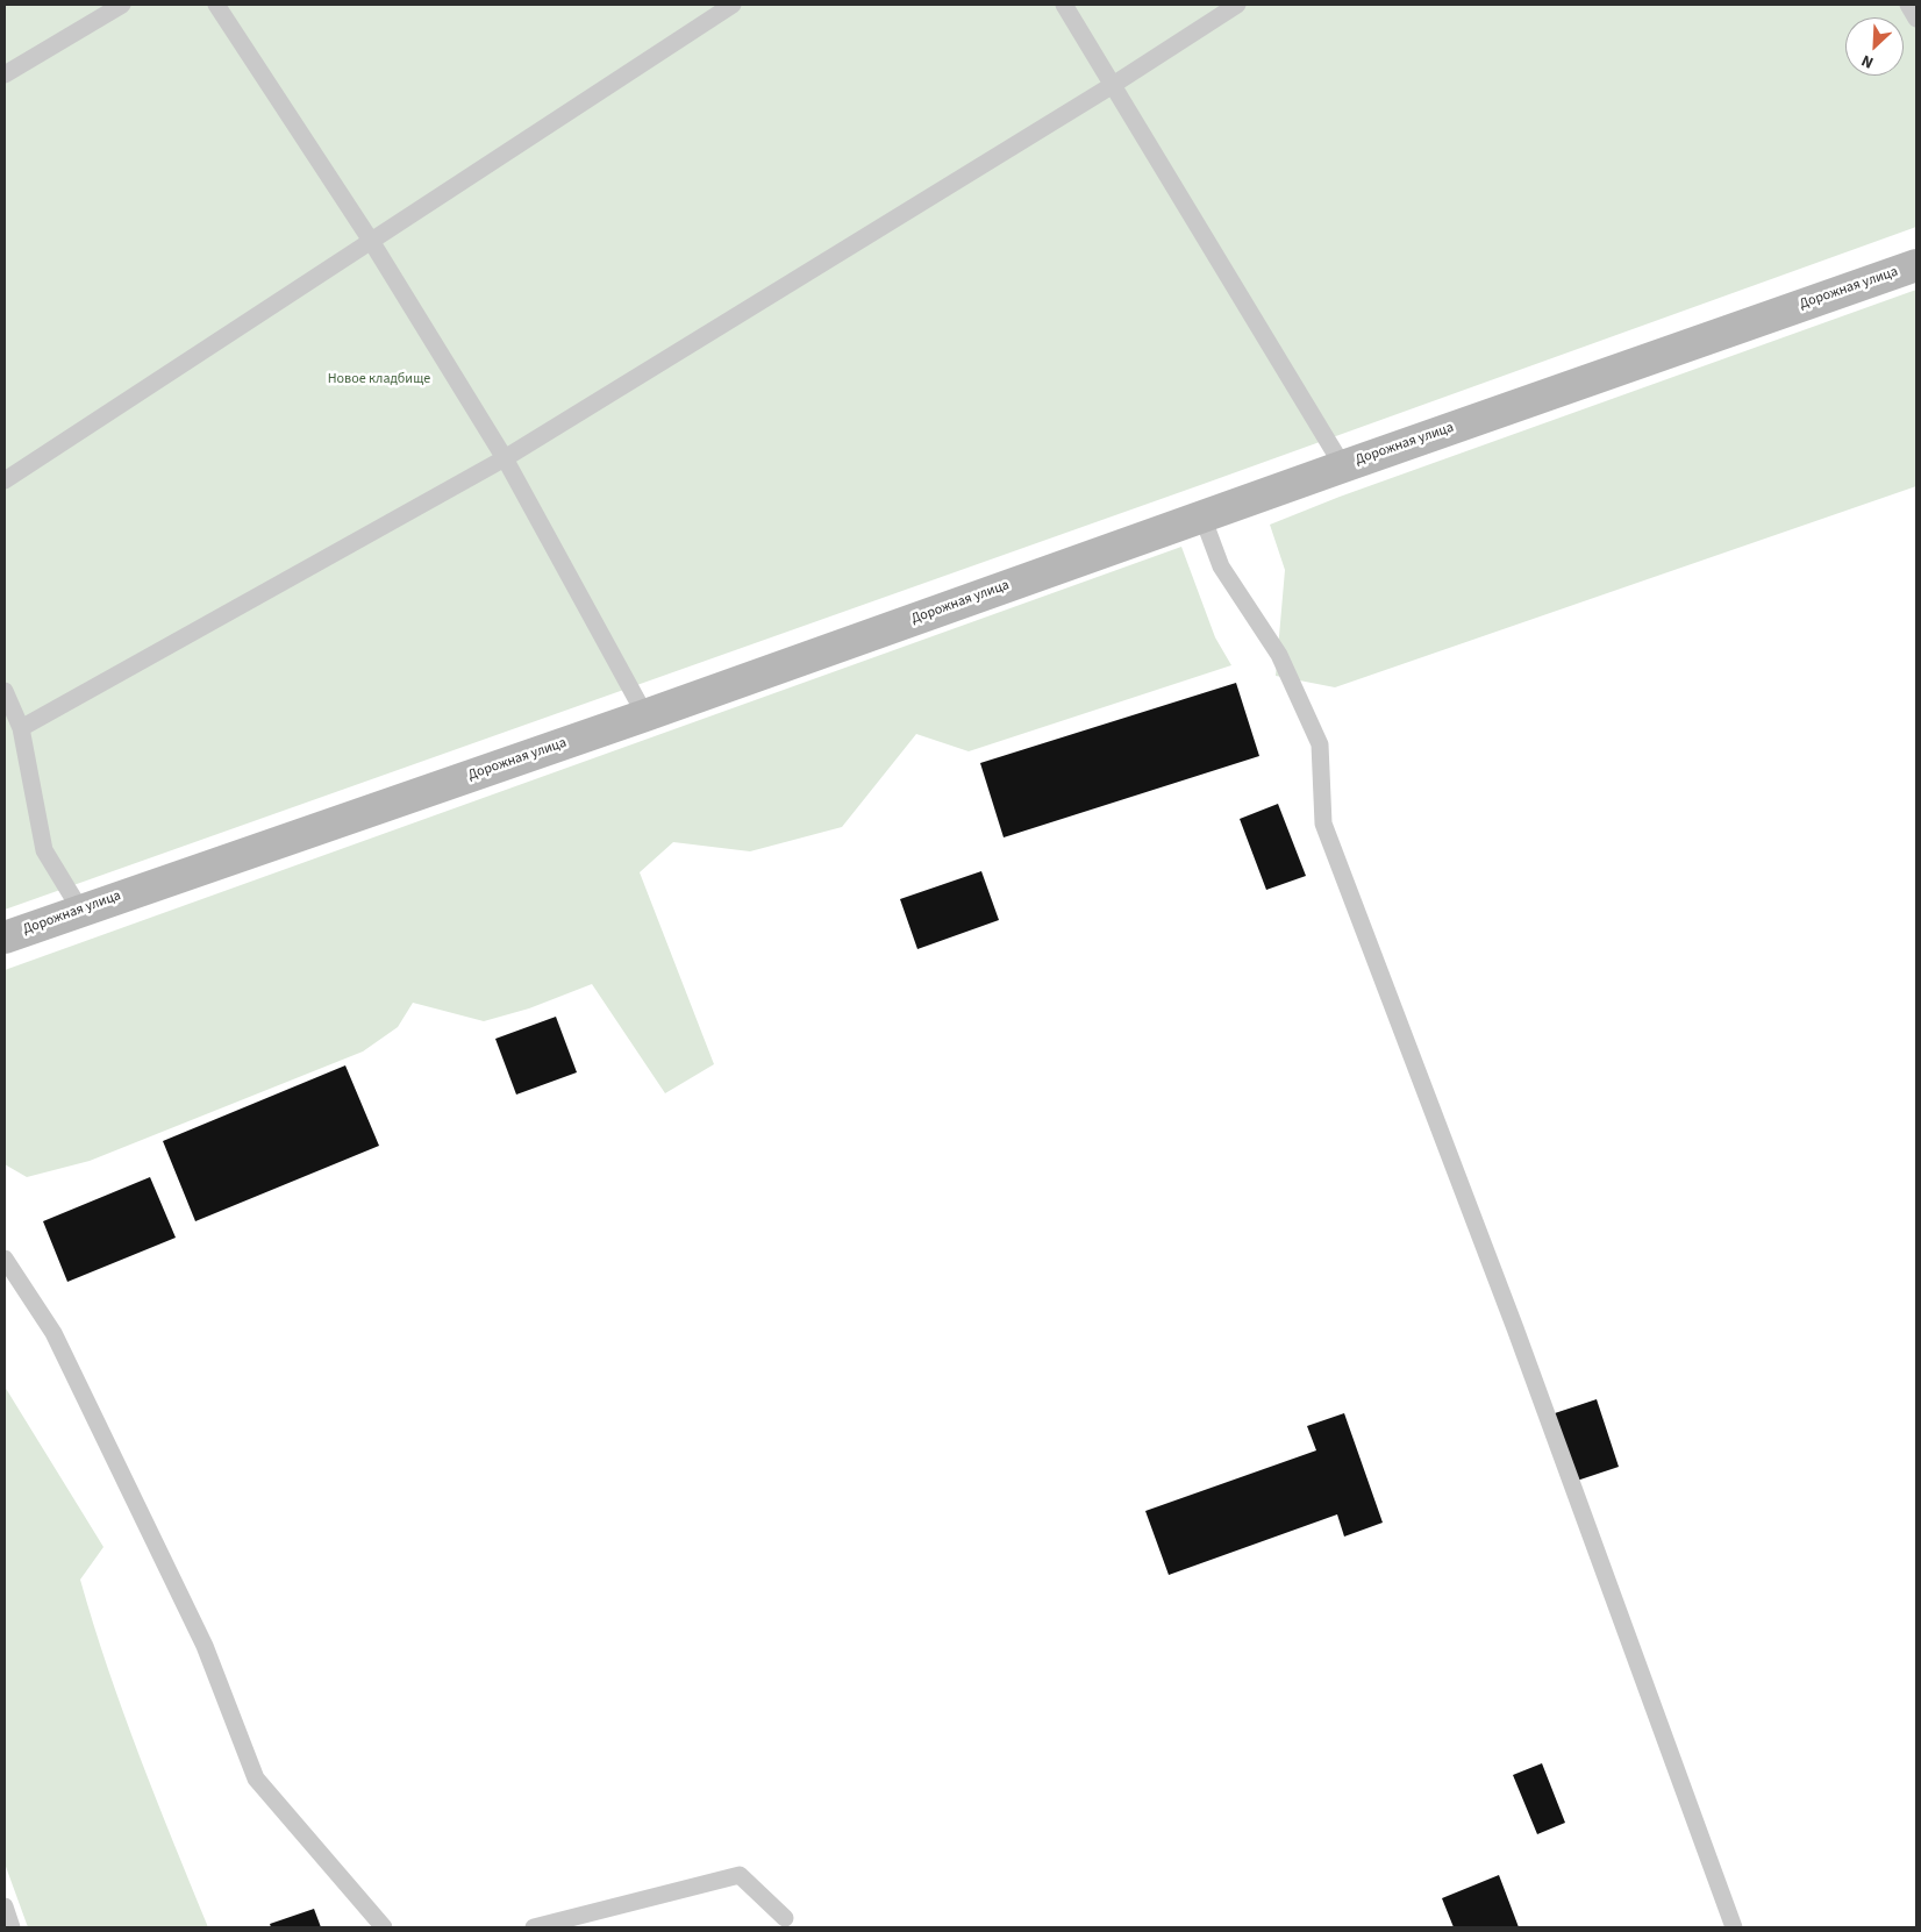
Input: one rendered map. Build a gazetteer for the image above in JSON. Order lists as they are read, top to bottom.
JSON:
{
  "streets": {
    "street": ["Дорожная улица"]
  },
  "parks": ["Новое кладбище"],
  "north": "bottom left"
}
